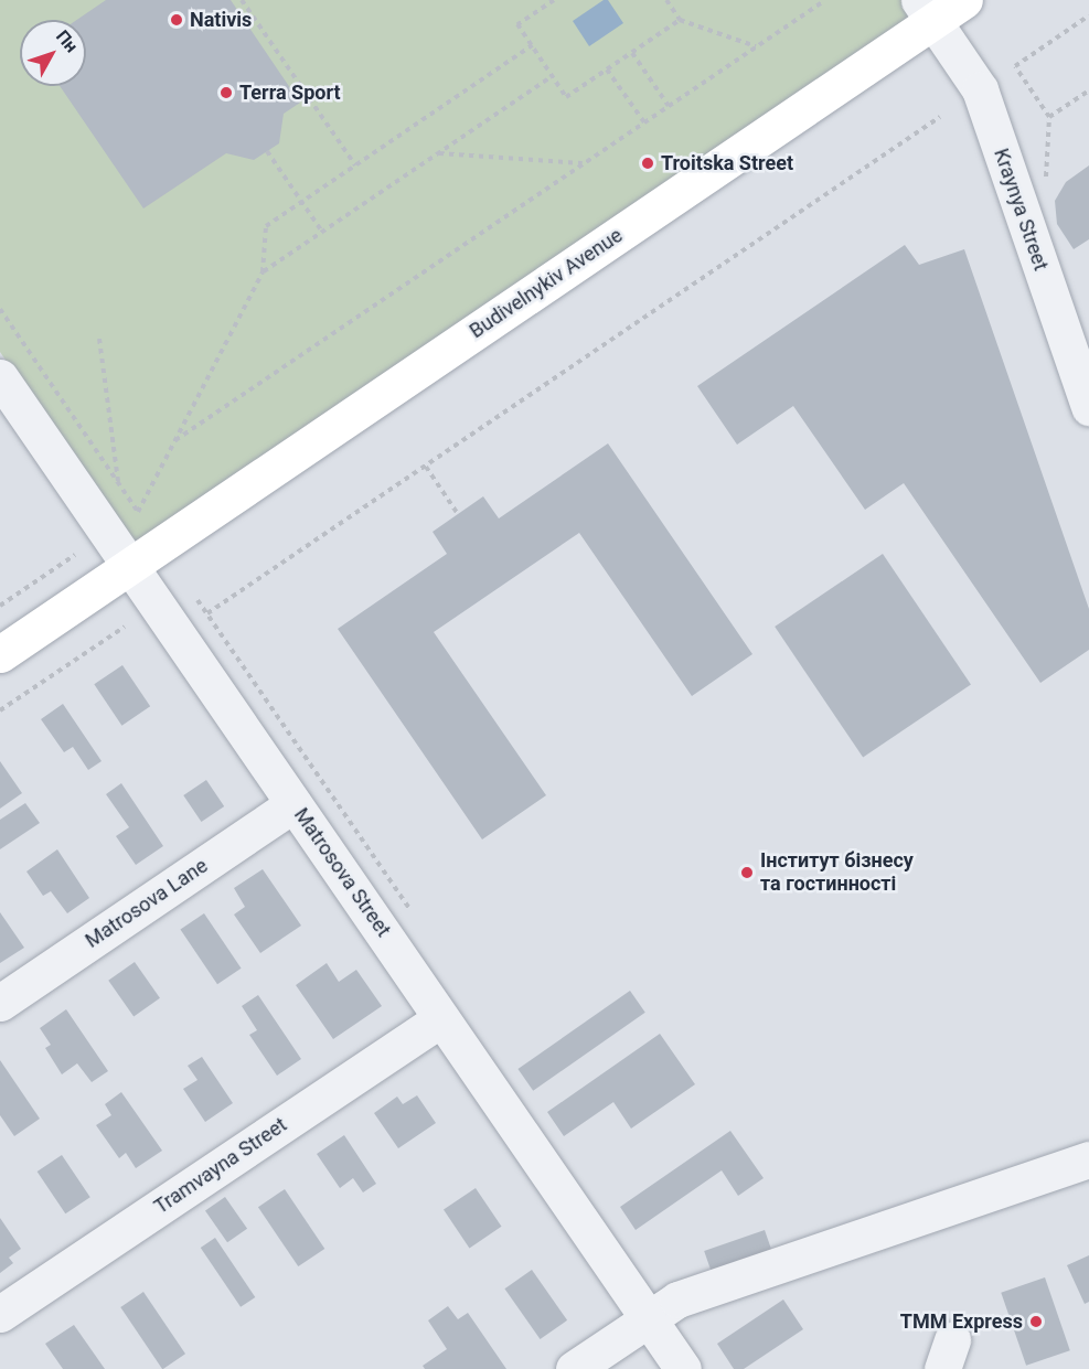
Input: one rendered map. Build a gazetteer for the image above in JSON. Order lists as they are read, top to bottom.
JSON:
{
  "streets": {
    "main road": ["Budivelnykiv Avenue"],
    "street": [
      "Kraynya Street",
      "Matrosova Street",
      "Matrosova Lane",
      "Tramvayna Street"
    ]
  },
  "crossings": [
    ["Kraynya Street", "Budivelnykiv Avenue"],
    ["Budivelnykiv Avenue", "Matrosova Street"],
    ["Matrosova Street", "Matrosova Lane"],
    ["Matrosova Street", "Tramvayna Street"]
  ],
  "places": [
    "Nativis",
    "Terra Sport",
    "Troitska Street",
    "Інститут бізнесу та гостинності",
    "TMM Express"
  ],
  "north": "top right"
}
